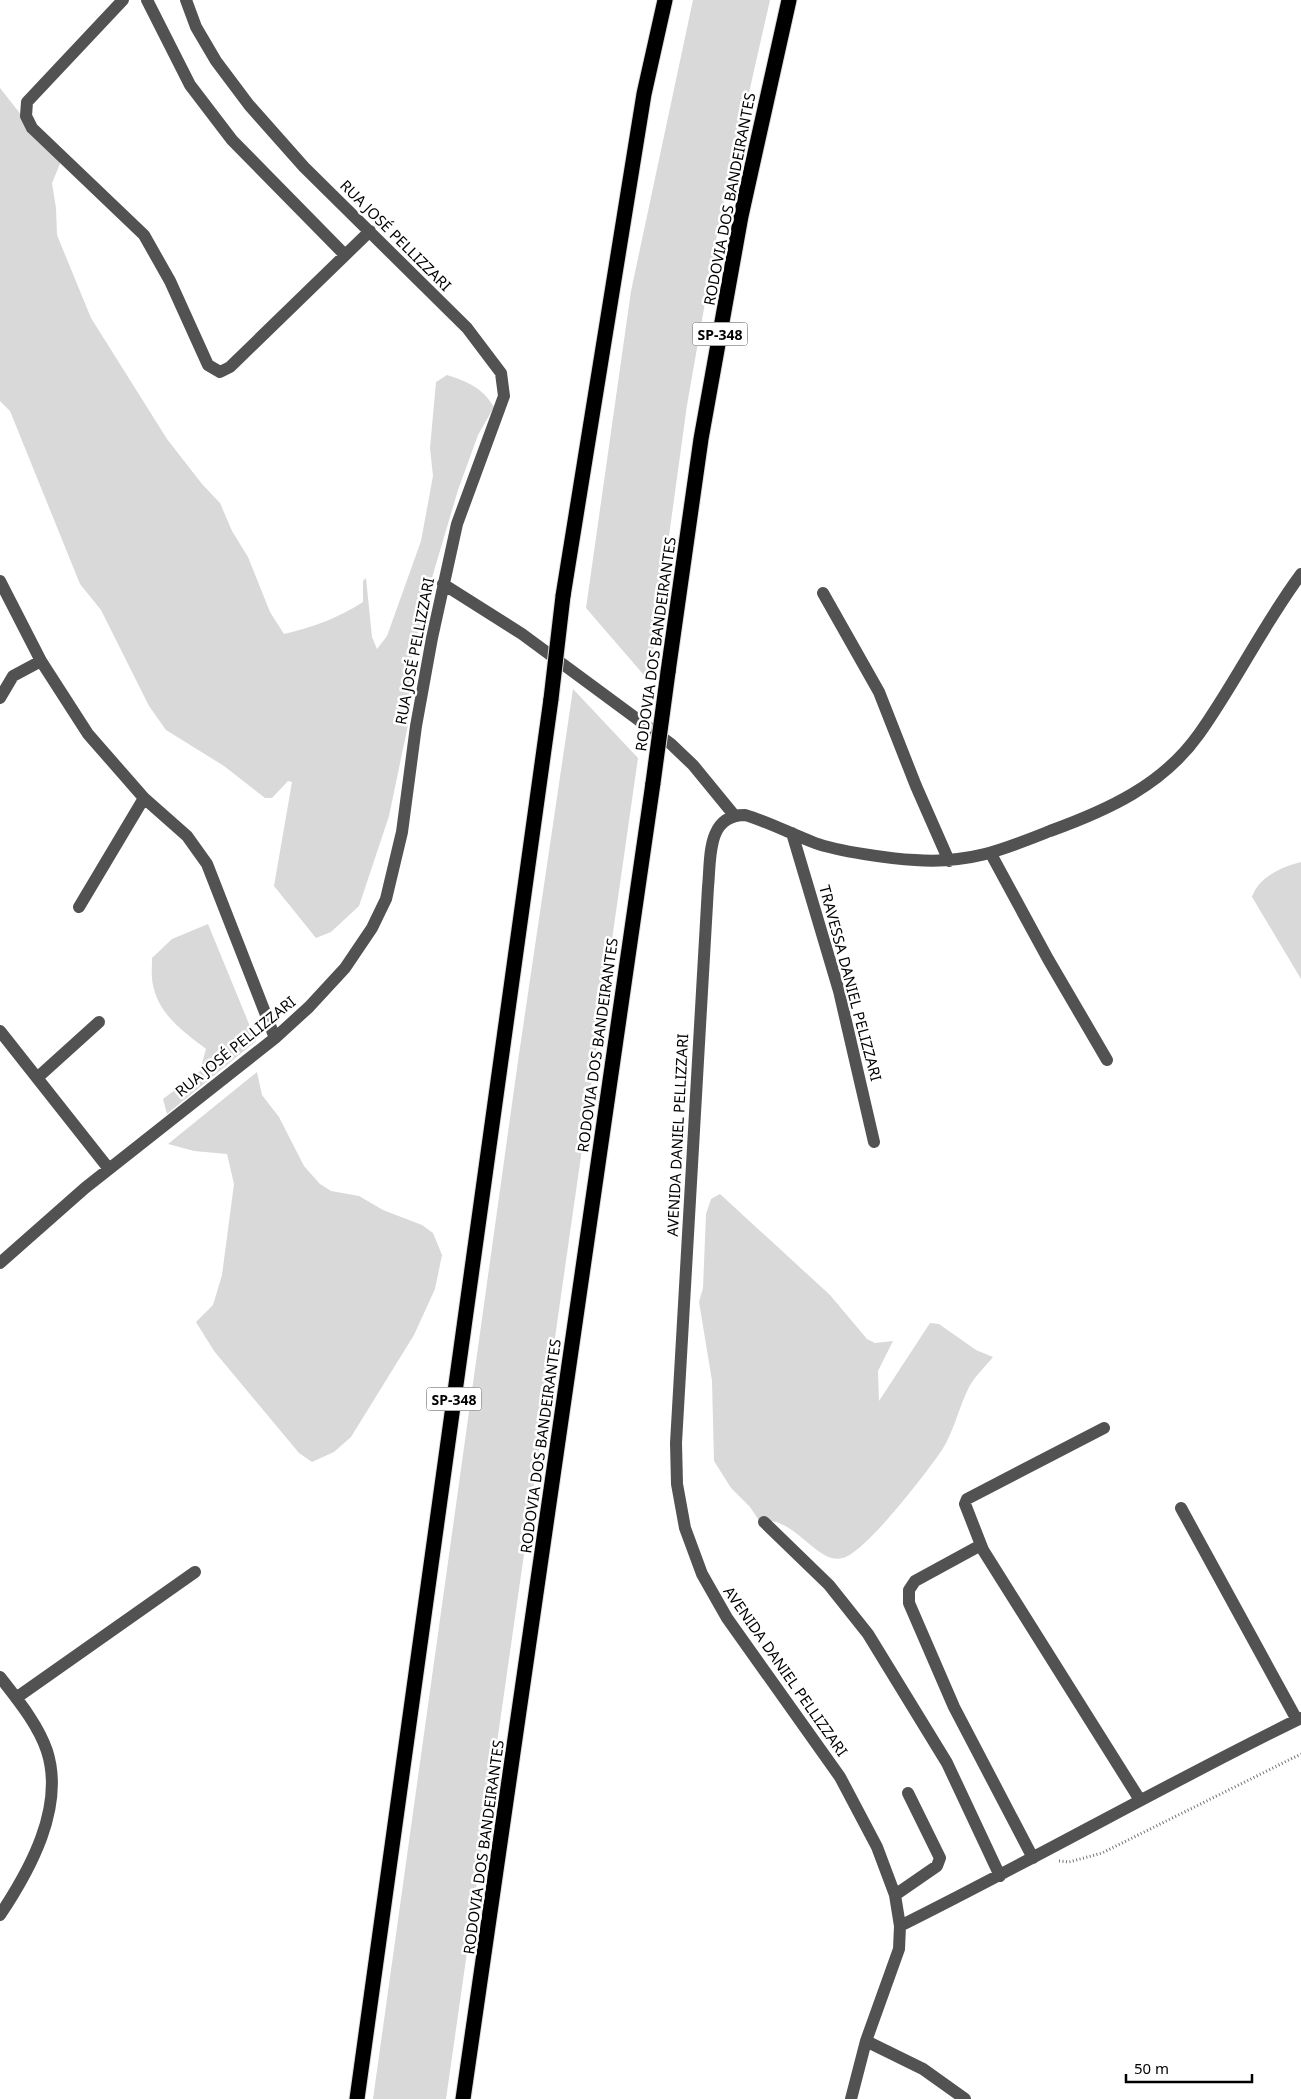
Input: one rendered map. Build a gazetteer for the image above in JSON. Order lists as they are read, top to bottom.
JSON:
{
  "streets": {
    "highway": ["RODOVIA DOS BANDEIRANTES", "SP-348"],
    "street": ["RUA JOSÉ PELLIZZARI", "TRAVESSA DANIEL PELIZZARI", "AVENIDA DANIEL PELLIZZARI"]
  },
  "scale_bar": "50 m"
}
